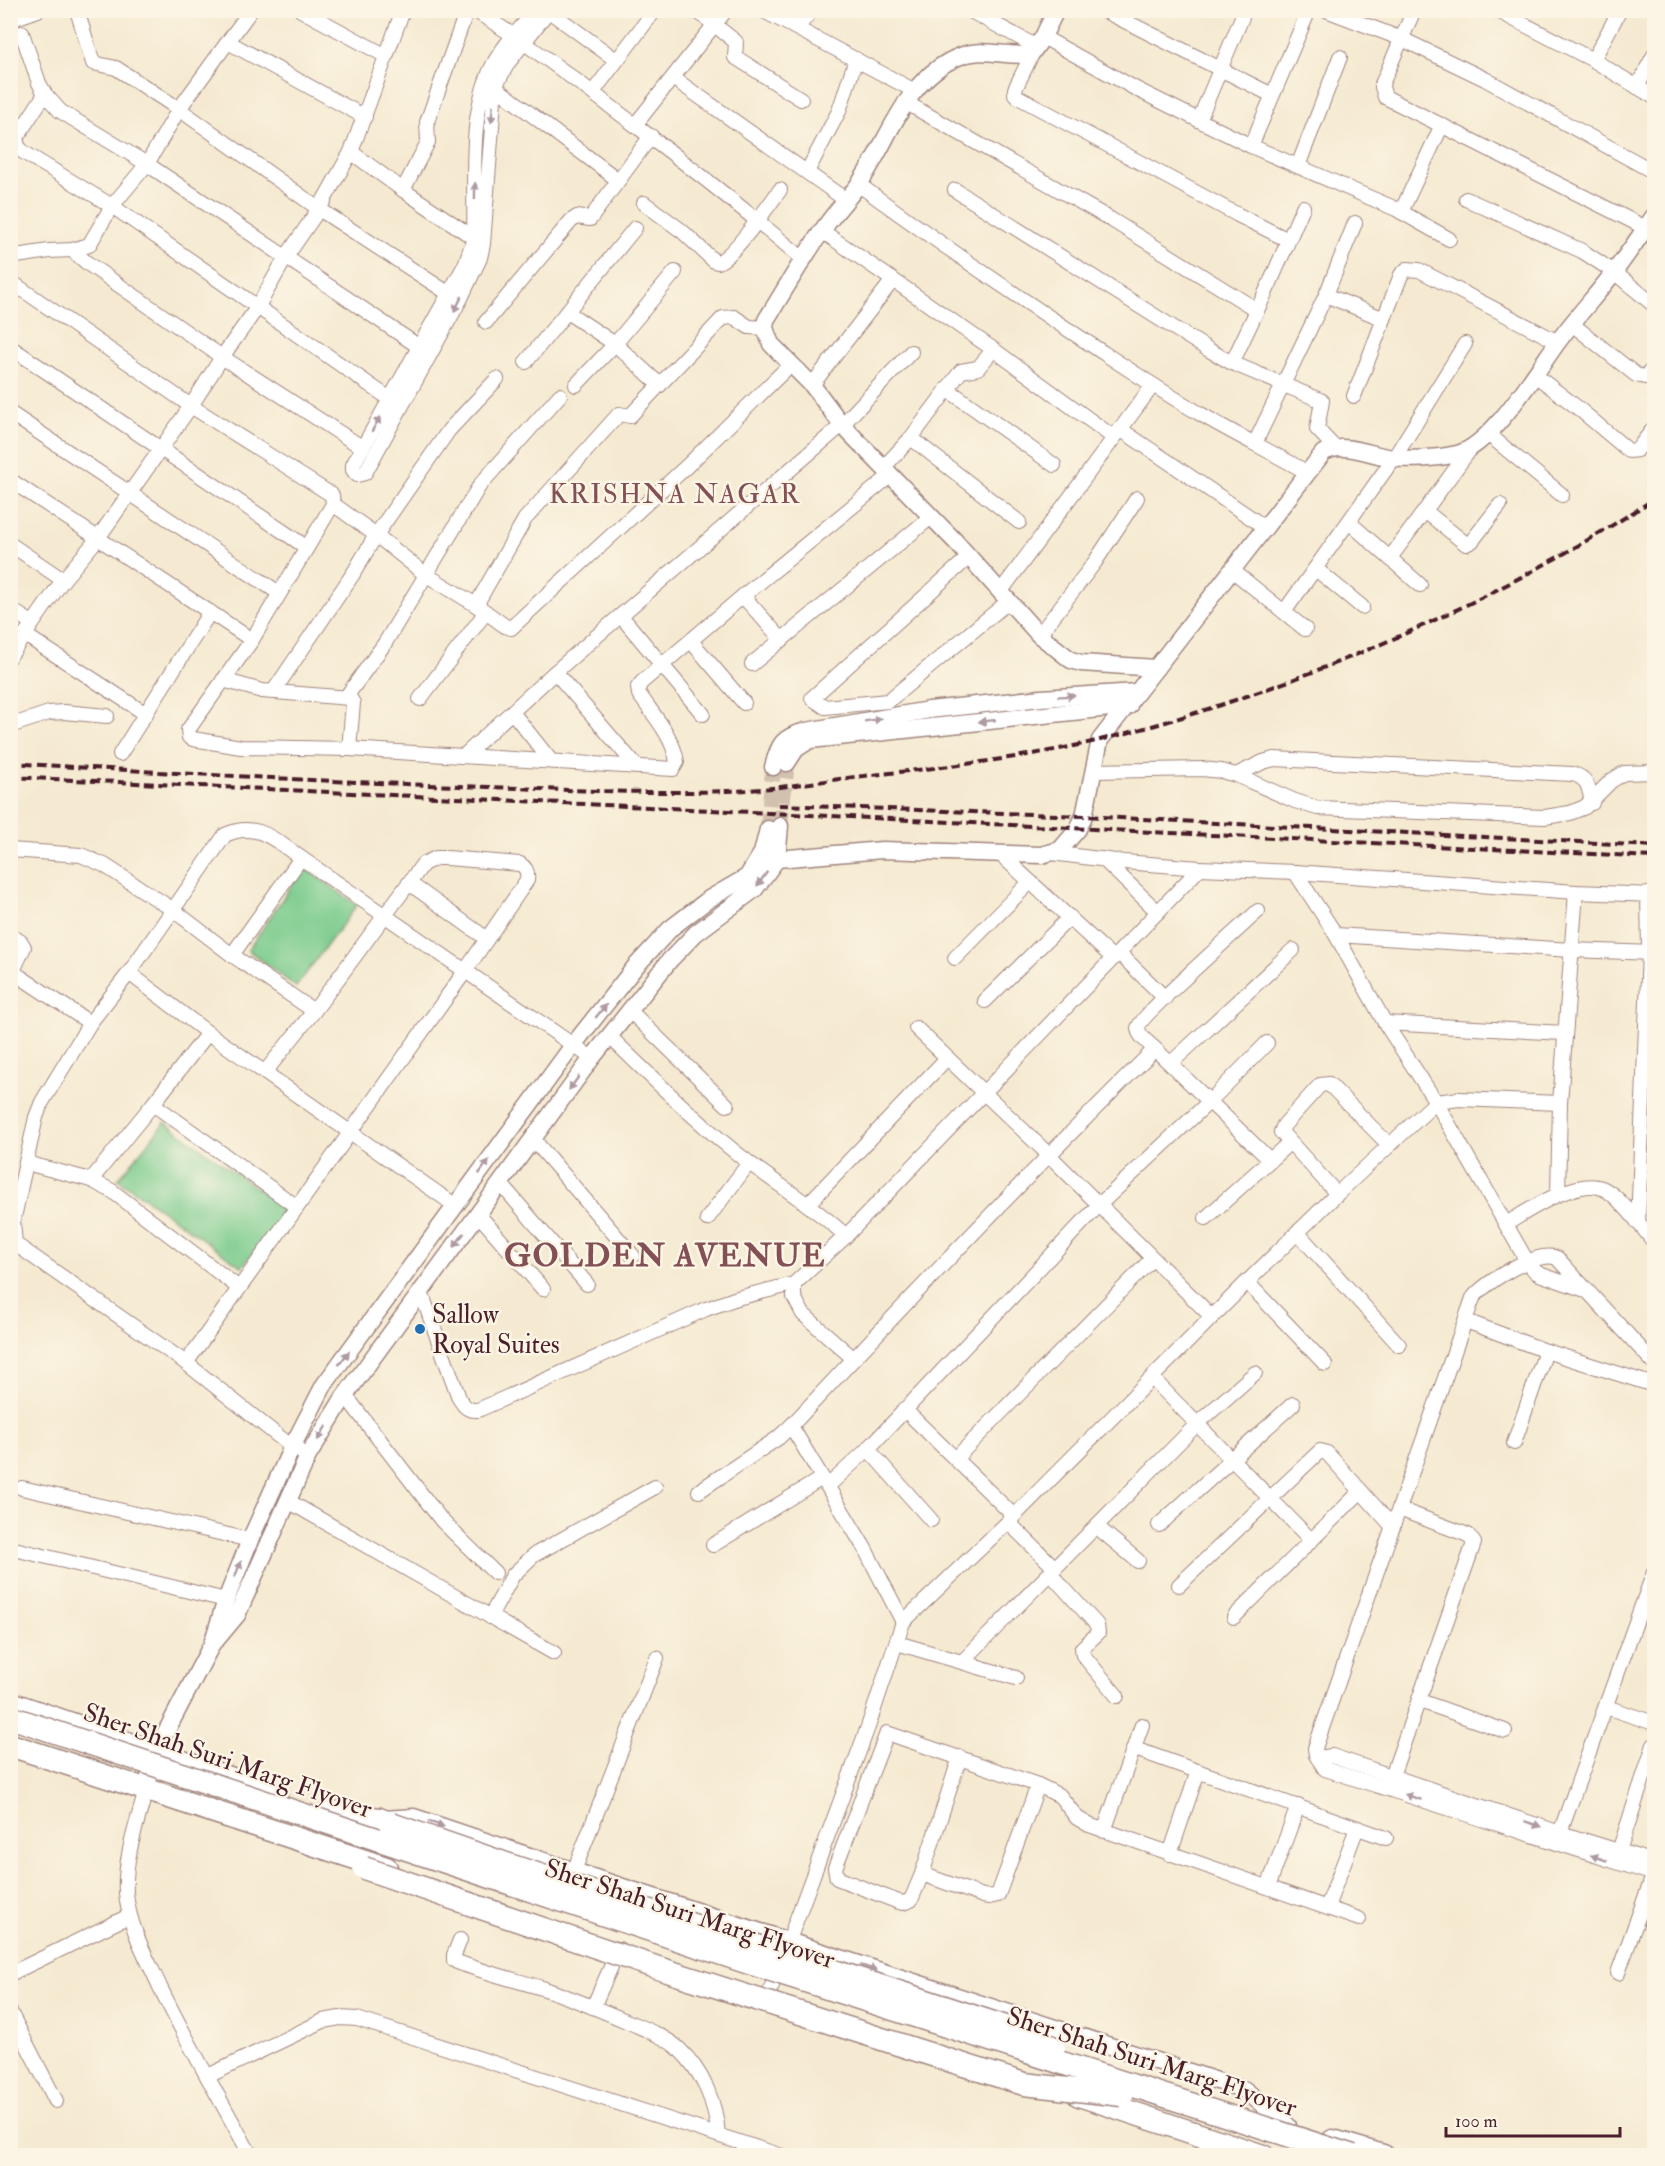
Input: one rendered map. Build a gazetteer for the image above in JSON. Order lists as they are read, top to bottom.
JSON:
{
  "streets": {
    "highway": ["Sher Shah Suri Marg Flyover"]
  },
  "districts": ["KRISHNA NAGAR", "GOLDEN AVENUE"],
  "places": ["Sallow Royal Suites"],
  "scale_bar": "100 m"
}
